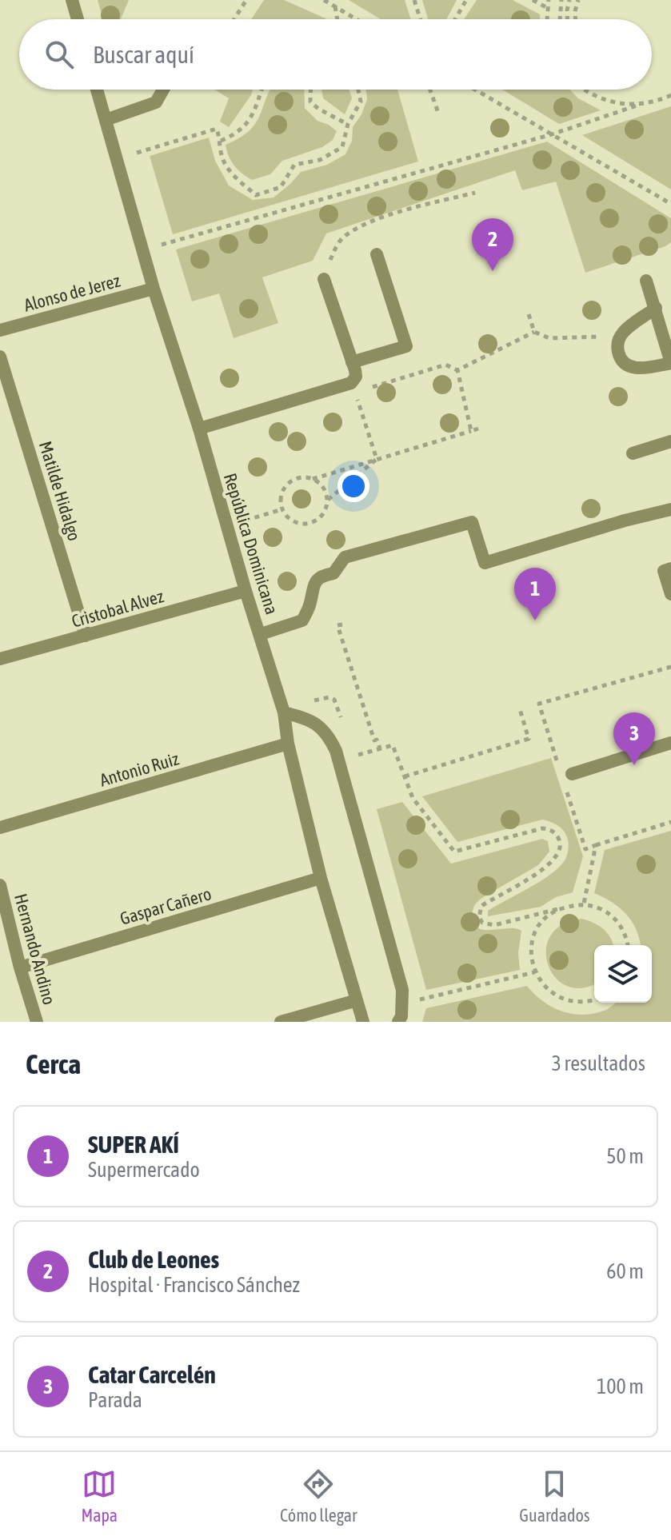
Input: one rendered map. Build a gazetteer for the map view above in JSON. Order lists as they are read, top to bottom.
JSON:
{
  "streets": {
    "street": [
      "Alonso de Jerez",
      "Matilde Hidalgo",
      "República Dominicana",
      "Cristobal Alvez",
      "Antonio Ruiz",
      "Gaspar Cañero",
      "Hernando Andino"
    ]
  },
  "crossings": [
    ["Alonso de Jerez", "República Dominicana"],
    ["Matilde Hidalgo", "Cristobal Alvez"],
    ["República Dominicana", "Cristobal Alvez"],
    ["República Dominicana", "Antonio Ruiz"],
    ["República Dominicana", "Gaspar Cañero"],
    ["Gaspar Cañero", "Hernando Andino"]
  ],
  "page": {
    "search": "Buscar aquí",
    "pins": ["2", "1", "3"],
    "heading": ["Cerca", "3 resultados"],
    "list": [
      {
        "mark": "1",
        "name": "SUPER AKÍ",
        "note": "Supermercado",
        "value": "50 m"
      },
      {
        "mark": "2",
        "name": "Club de Leones",
        "note": "Hospital · Francisco Sánchez",
        "value": "60 m"
      },
      {
        "mark": "3",
        "name": "Catar Carcelén",
        "note": "Parada",
        "value": "100 m"
      }
    ],
    "nav": ["Mapa", "Cómo llegar", "Guardados"]
  }
}
